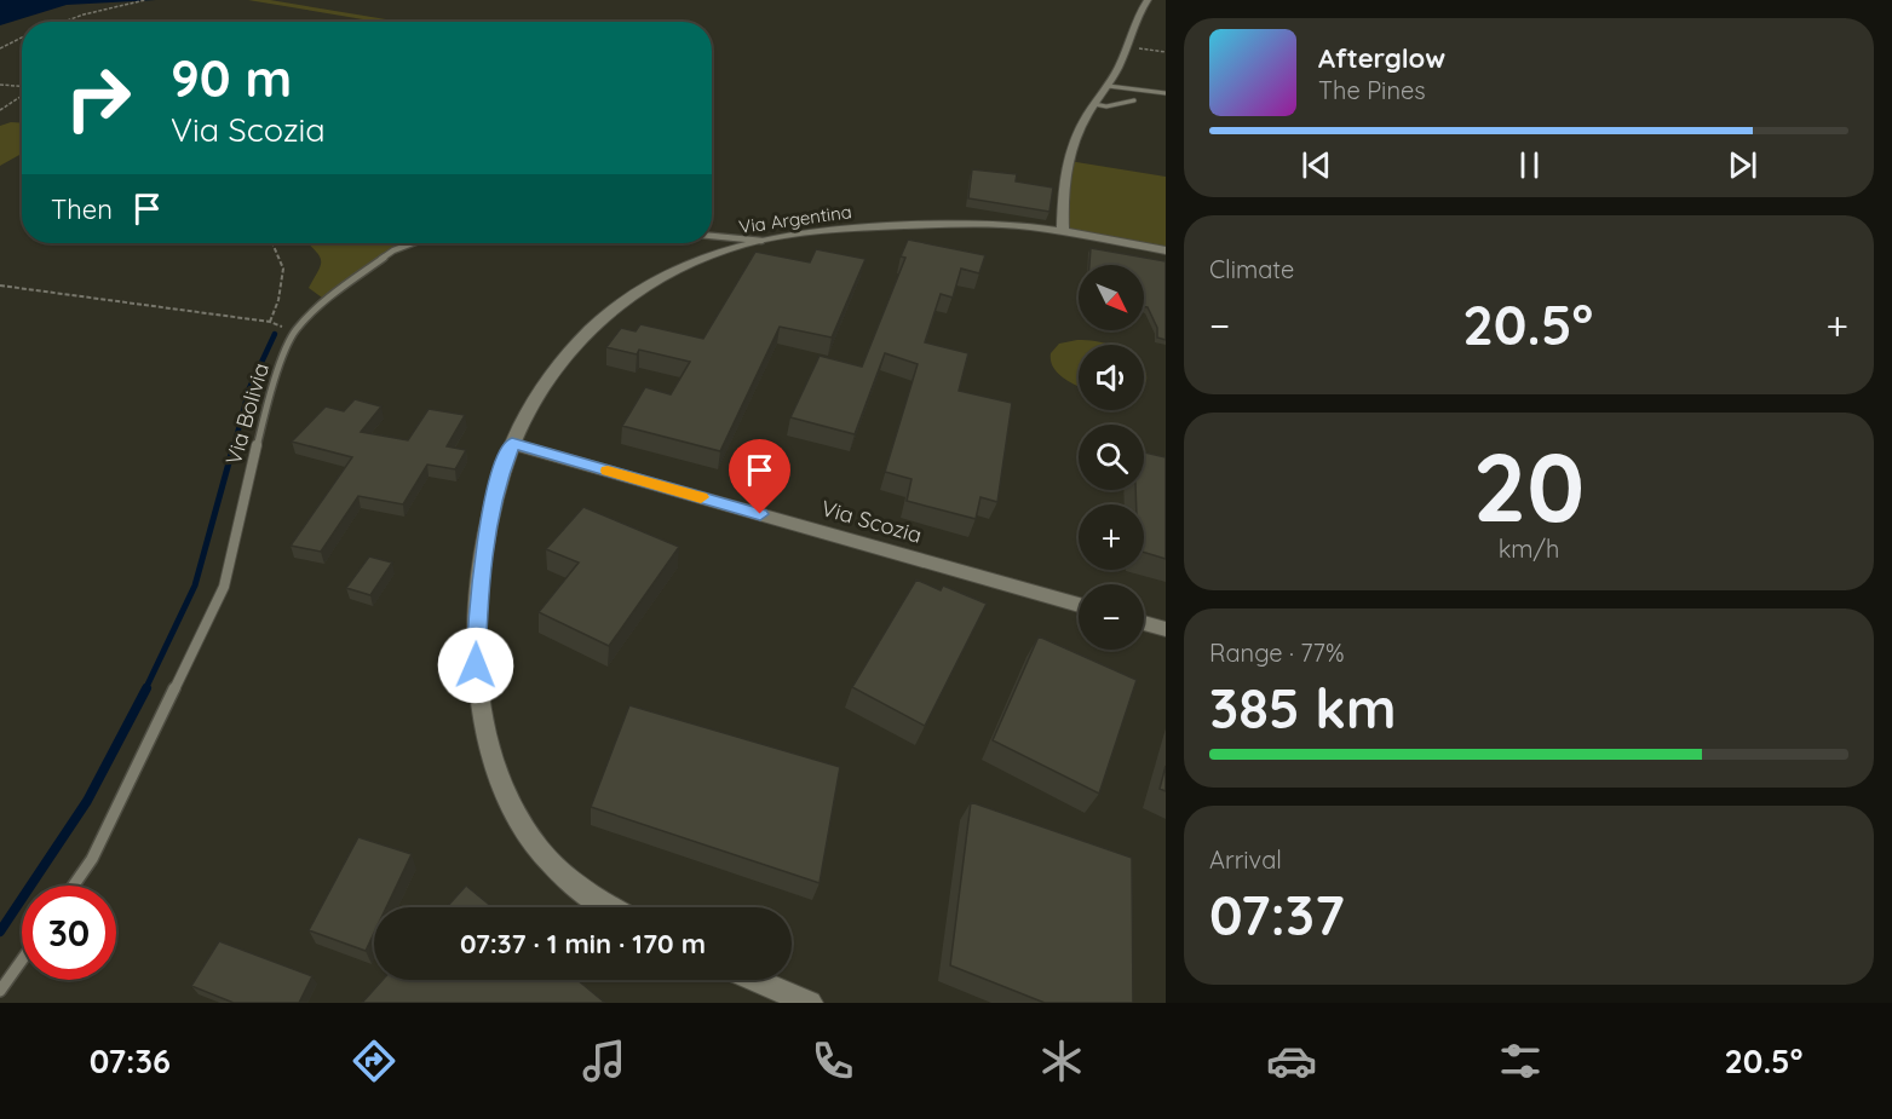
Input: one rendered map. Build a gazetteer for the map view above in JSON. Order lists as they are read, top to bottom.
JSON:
{
  "streets": {
    "street": ["Via Argentina", "Via Scozia"],
    "lane": ["Via Bolivia"]
  },
  "crossings": [
    ["Via Argentina", "Via Bolivia"],
    ["Via Argentina", "Via Scozia"]
  ],
  "north": "bottom right",
  "page": {
    "turn": ["90 m", "Via Scozia"],
    "song": ["Afterglow", "The Pines"],
    "then": "Then",
    "tile": [
      "Climate",
      ["20", "km/h"],
      ["Range · 77%", "385 km"],
      ["Arrival", "07:37"]
    ],
    "map_buttons": ["+", "−"],
    "heat": ["−", "20.5°", "+"],
    "limit": "30",
    "trip": "07:37 · 1 min · 170 m",
    "tabs": ["07:36", "20.5°"]
  }
}
